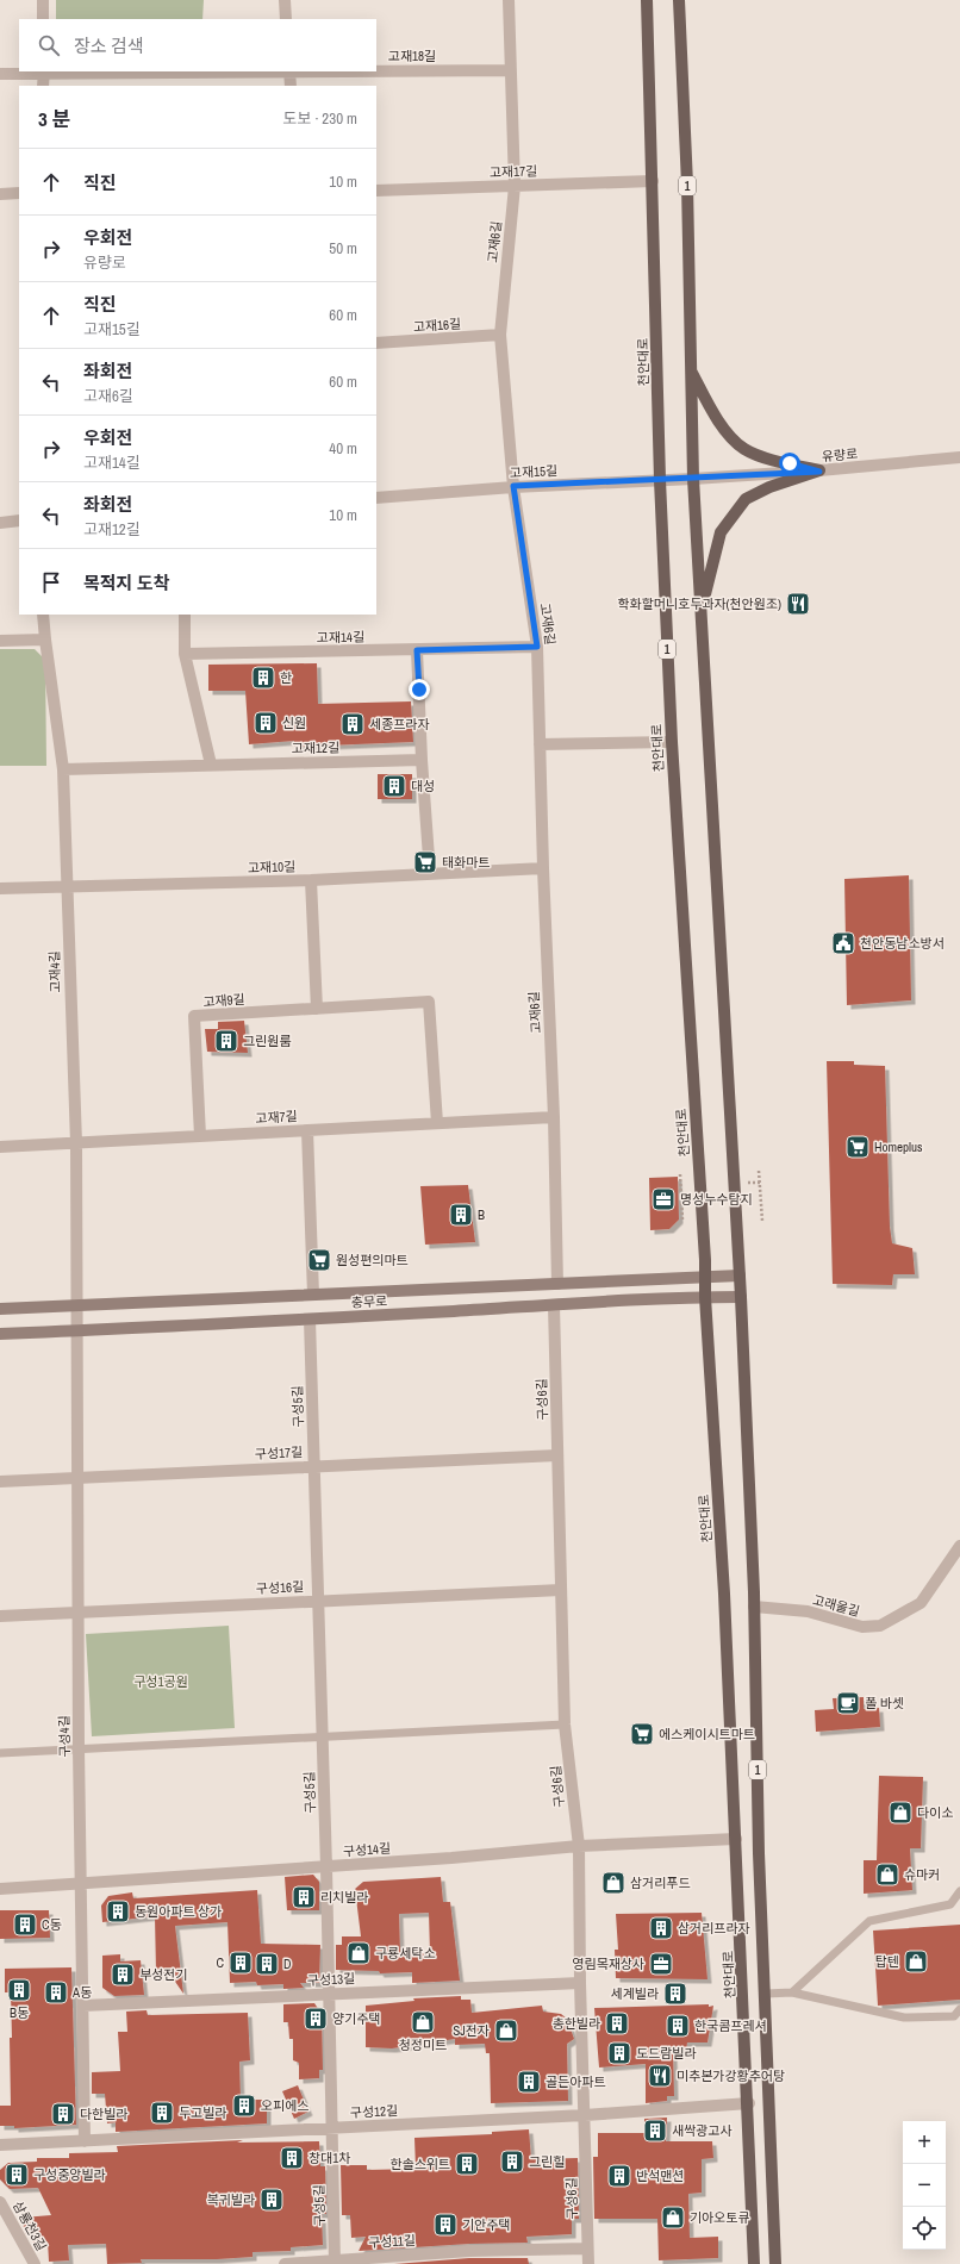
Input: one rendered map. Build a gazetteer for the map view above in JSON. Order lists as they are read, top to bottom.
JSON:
{
  "streets": {
    "main road": ["1", "천안대로", "충무로"],
    "street": [
      "고재18길",
      "고재17길",
      "고재6길",
      "고재16길",
      "유량로",
      "고재15길",
      "고재14길",
      "고재12길",
      "고재10길",
      "고재4길",
      "고재9길",
      "고재7길",
      "구성6길",
      "구성5길",
      "구성17길",
      "구성16길",
      "고래울길",
      "구성4길",
      "구성14길",
      "구성13길",
      "구성12길",
      "삼룡천3길",
      "구성11길"
    ]
  },
  "crossings": [
    ["고재18길", "고재6길"],
    ["고재17길", "고재6길"],
    ["고재17길", "천안대로"],
    ["1", "유량로"],
    ["1", "고재15길"],
    ["1", "충무로"],
    ["1", "고래울길"],
    ["고재6길", "고재16길"],
    ["고재6길", "고재15길"],
    ["고재6길", "고재14길"],
    ["고재6길", "고재10길"],
    ["고재6길", "고재7길"],
    ["고재6길", "충무로"],
    ["천안대로", "고재15길"],
    ["천안대로", "충무로"],
    ["천안대로", "구성14길"],
    ["천안대로", "구성12길"],
    ["유량로", "고재15길"],
    ["고재12길", "고재4길"],
    ["고재10길", "고재4길"],
    ["고재4길", "고재7길"],
    ["고재4길", "충무로"],
    ["고재4길", "구성4길"],
    ["고재9길", "고재7길"],
    ["충무로", "구성6길"],
    ["충무로", "구성5길"],
    ["충무로", "구성4길"],
    ["구성6길", "구성17길"],
    ["구성6길", "구성16길"],
    ["구성6길", "구성14길"],
    ["구성6길", "구성13길"],
    ["구성6길", "구성12길"],
    ["구성6길", "구성11길"],
    ["구성5길", "구성17길"],
    ["구성5길", "구성16길"],
    ["구성5길", "구성14길"],
    ["구성5길", "구성13길"],
    ["구성5길", "구성12길"],
    ["구성5길", "구성11길"],
    ["구성17길", "구성4길"],
    ["구성16길", "구성4길"],
    ["구성4길", "구성14길"],
    ["구성4길", "구성13길"],
    ["구성4길", "구성12길"]
  ],
  "parks": ["구성1공원"],
  "places": {
    "restaurant": ["학화할머니호두과자(천안원조)", "미추본가강황추어탕"],
    "building": [
      "한",
      "신원",
      "세종프라자",
      "대성",
      "그린원룸",
      "B",
      "리치빌라",
      "동원아파트 상가",
      "C동",
      "삼거리프라자",
      "C",
      "D",
      "부성전기",
      "B동",
      "A동",
      "세계빌라",
      "양기주택",
      "총한빌라",
      "한국콤프레셔",
      "도드람빌라",
      "골든아파트",
      "오피에스",
      "두고빌라",
      "다한빌라",
      "새싹광고사",
      "창대1차",
      "그린힐",
      "한솔스위트",
      "구성중앙빌라",
      "반석맨션",
      "복귀빌라",
      "기안주택"
    ],
    "supermarket": [
      "태화마트",
      "Homeplus",
      "원성편의마트",
      "에스케이시트마트"
    ],
    "public building": ["천안동남소방서"],
    "office": ["명성누수탐지", "영림목재상사"],
    "cafe": ["폴 바셋"],
    "shop": [
      "다이소",
      "슈마커",
      "삼거리푸드",
      "구룡세탁소",
      "탑텐",
      "청정미트",
      "SJ전자",
      "기아오토큐"
    ]
  },
  "page": {
    "search": "장소 검색",
    "heading": ["3 분", "도보 · 230 m"],
    "list": [
      ["직진", "10 m"],
      ["우회전", "유량로", "50 m"],
      ["직진", "고재15길", "60 m"],
      ["좌회전", "고재6길", "60 m"],
      ["우회전", "고재14길", "40 m"],
      ["좌회전", "고재12길", "10 m"],
      "목적지 도착"
    ],
    "map_buttons": ["+", "−"]
  }
}
